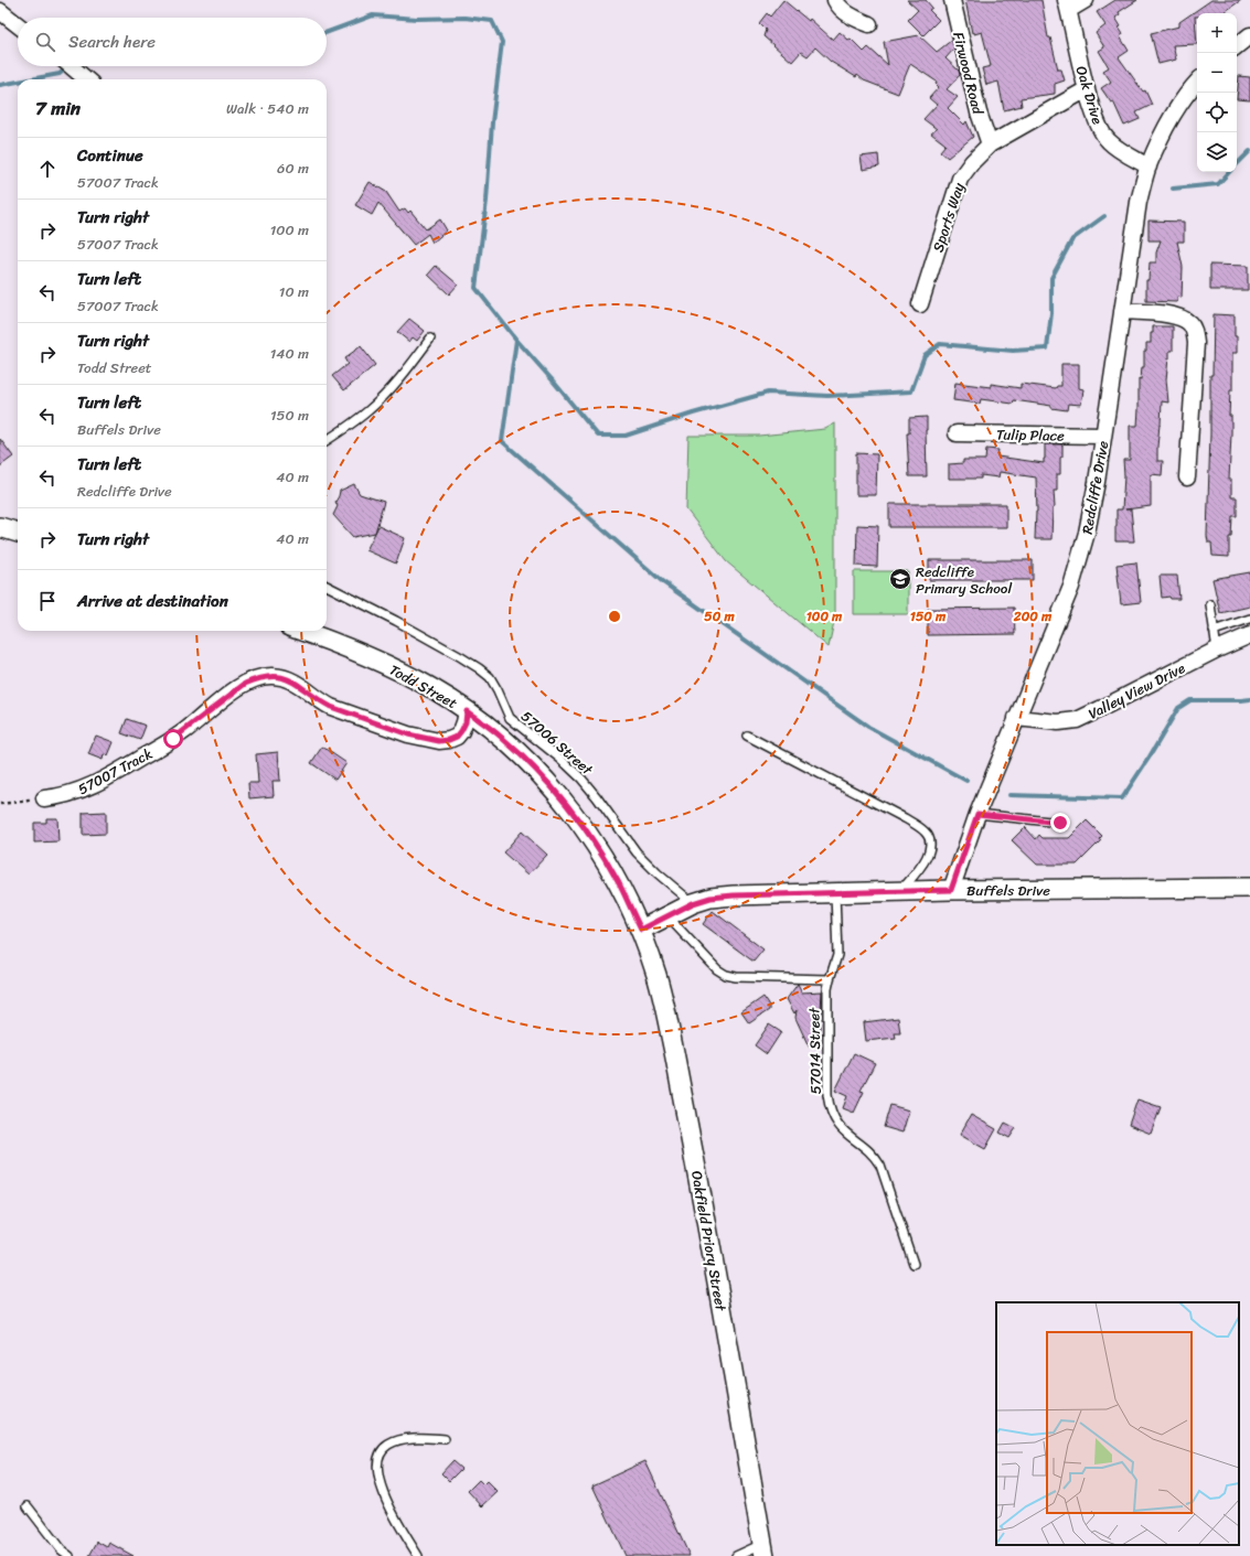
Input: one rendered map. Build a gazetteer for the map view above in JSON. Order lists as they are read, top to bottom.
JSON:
{
  "streets": {
    "street": [
      "Firwood Road",
      "Oak Drive",
      "Sports Way",
      "Tulip Place",
      "Redcliffe Drive",
      "Todd Street",
      "Valley View Drive",
      "57007 Track",
      "Buffels Drive",
      "Oakfield Priory Street"
    ],
    "lane": ["57006 Street", "57014 Street"]
  },
  "crossings": [
    ["Firwood Road", "Sports Way"],
    ["Oak Drive", "Sports Way"],
    ["Oak Drive", "Redcliffe Drive"],
    ["Tulip Place", "Redcliffe Drive"],
    ["Redcliffe Drive", "Valley View Drive"],
    ["Redcliffe Drive", "Buffels Drive"],
    ["Todd Street", "57007 Track"],
    ["Todd Street", "Buffels Drive"],
    ["Todd Street", "Oakfield Priory Street"],
    ["57006 Street", "Buffels Drive"],
    ["Buffels Drive", "57014 Street"],
    ["Buffels Drive", "Oakfield Priory Street"]
  ],
  "places": {
    "school or university": ["Redcliffe Primary School"]
  },
  "page": {
    "map_buttons": ["+", "−"],
    "search": "Search here",
    "heading": ["7 min", "Walk · 540 m"],
    "list": [
      ["Continue", "57007 Track", "60 m"],
      ["Turn right", "57007 Track", "100 m"],
      ["Turn left", "57007 Track", "10 m"],
      ["Turn right", "Todd Street", "140 m"],
      ["Turn left", "Buffels Drive", "150 m"],
      ["Turn left", "Redcliffe Drive", "40 m"],
      ["Turn right", "40 m"],
      "Arrive at destination"
    ]
  },
  "rings": [
    "50 m",
    "100 m",
    "150 m",
    "200 m"
  ]
}
